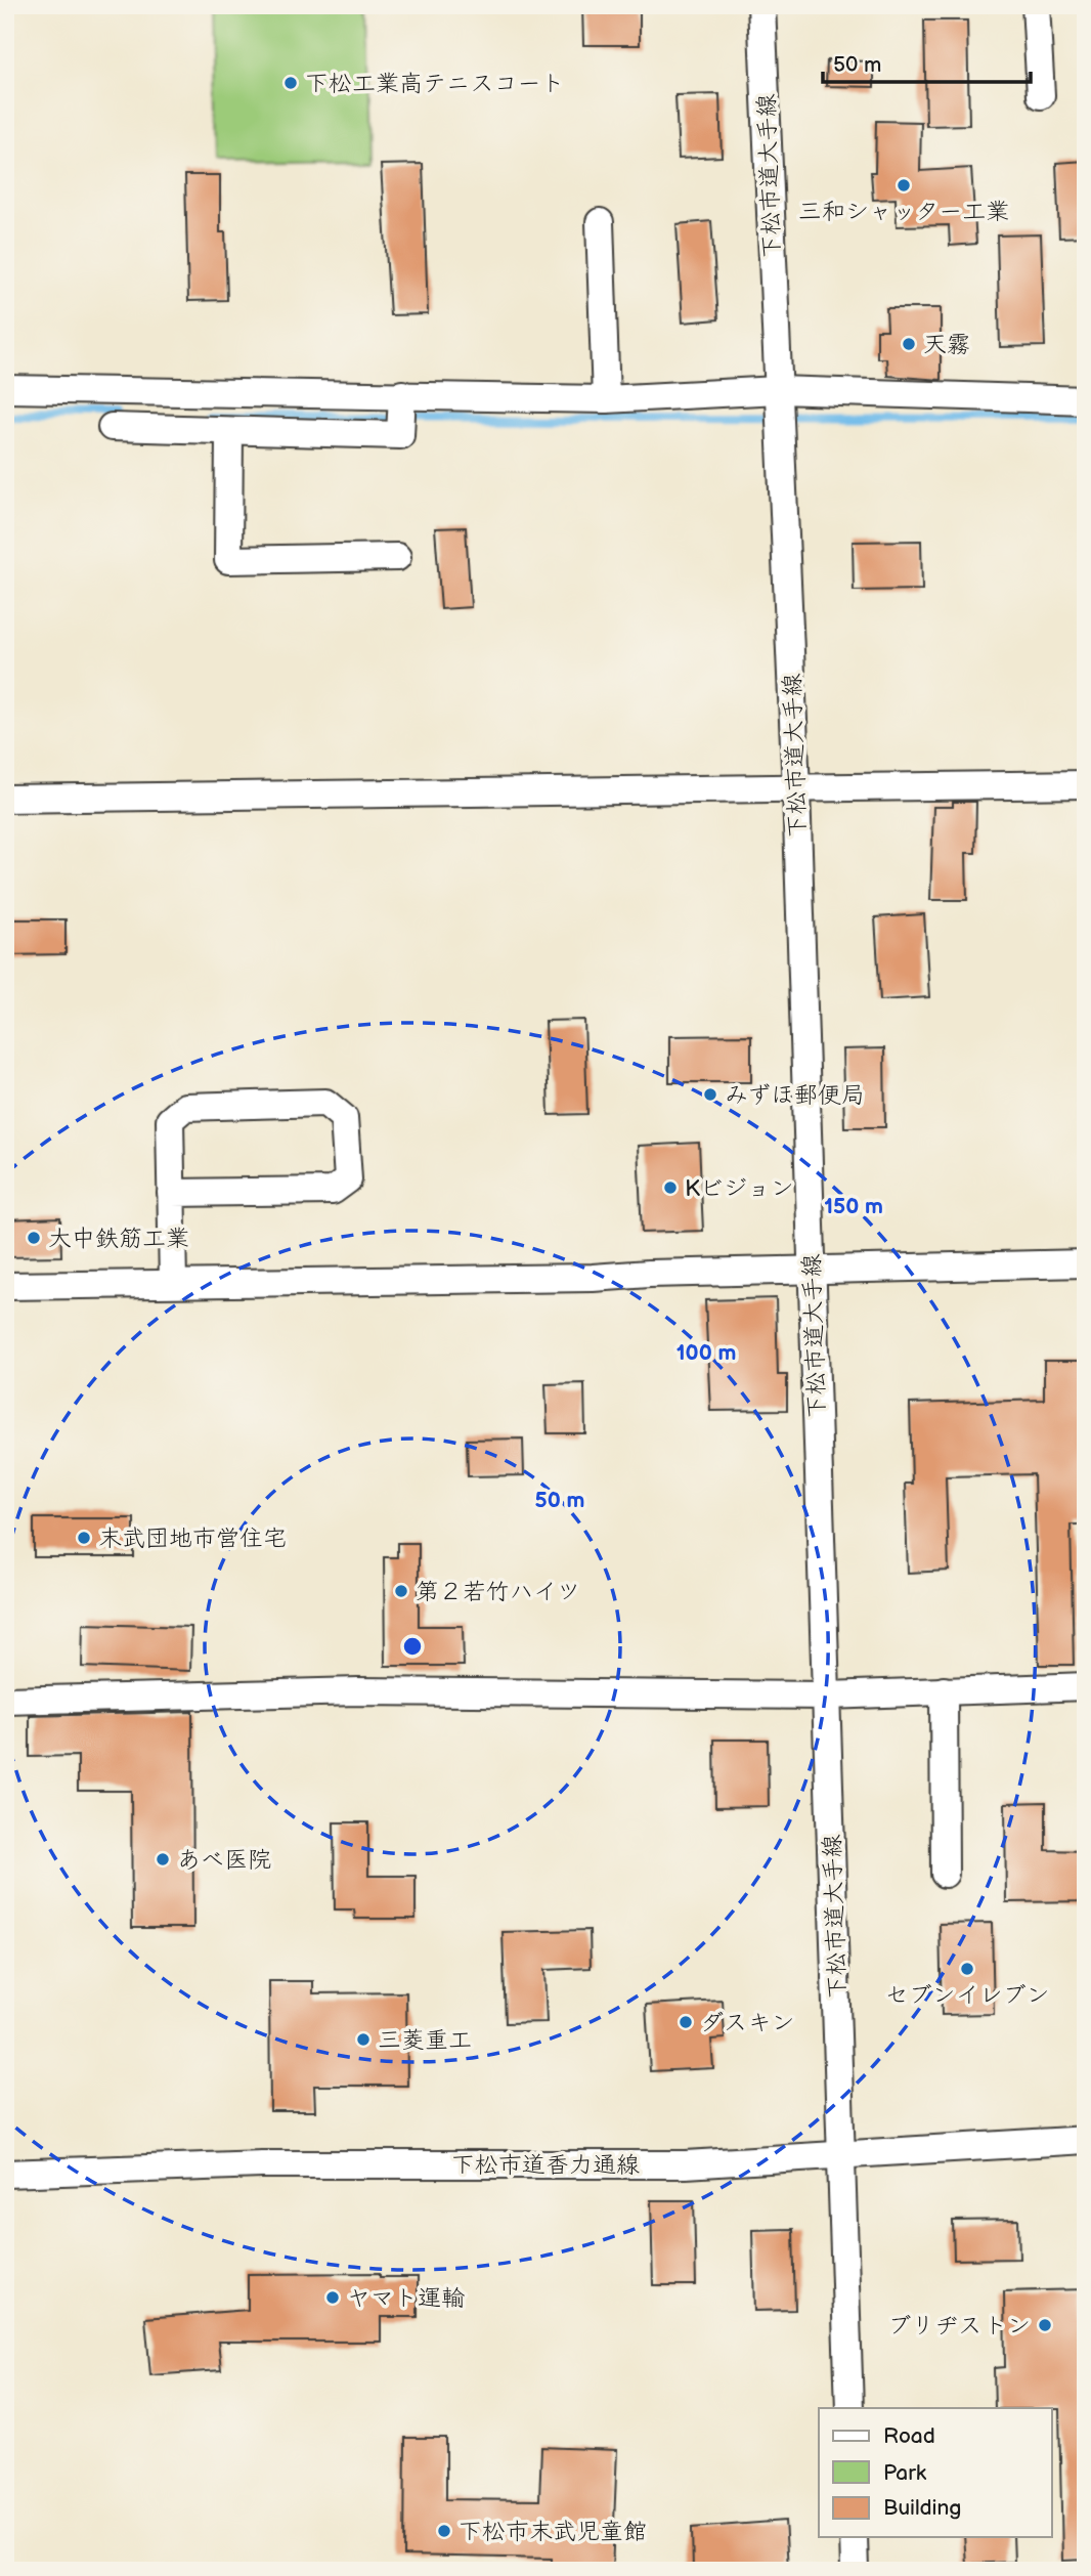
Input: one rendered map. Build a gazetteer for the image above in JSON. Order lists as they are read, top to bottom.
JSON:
{
  "streets": {
    "street": ["下松市道大手線", "下松市道香力通線"]
  },
  "crossings": [
    ["下松市道大手線", "下松市道香力通線"]
  ],
  "places": [
    "下松工業高テニスコート",
    "三和シャッター工業",
    "天霧",
    "みずほ郵便局",
    "Kビジョン",
    "大中鉄筋工業",
    "末武団地市営住宅",
    "第２若竹ハイツ",
    "あべ医院",
    "セブンイレブン",
    "ダスキン",
    "三菱重工",
    "ヤマト運輸",
    "ブリヂストン",
    "下松市末武児童館"
  ],
  "legend": ["Road", "Park", "Building"],
  "scale_bar": "50 m",
  "rings": ["150 m", "100 m", "50 m"]
}
